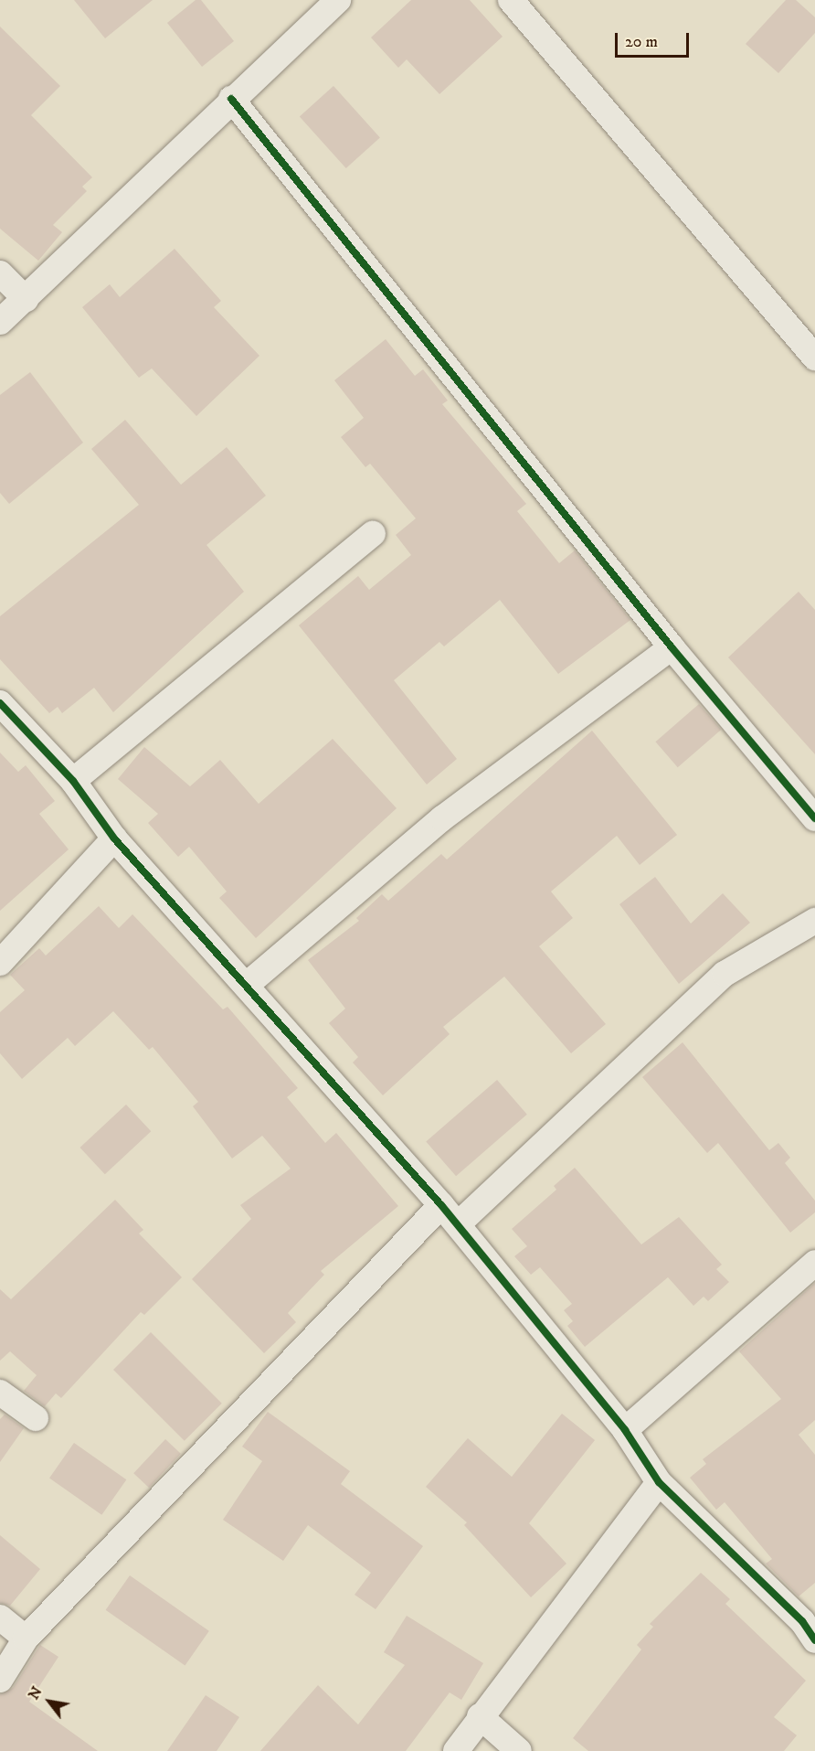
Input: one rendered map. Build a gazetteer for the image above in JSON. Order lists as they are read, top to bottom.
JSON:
{
  "scale_bar": "20 m",
  "north": "top left"
}
